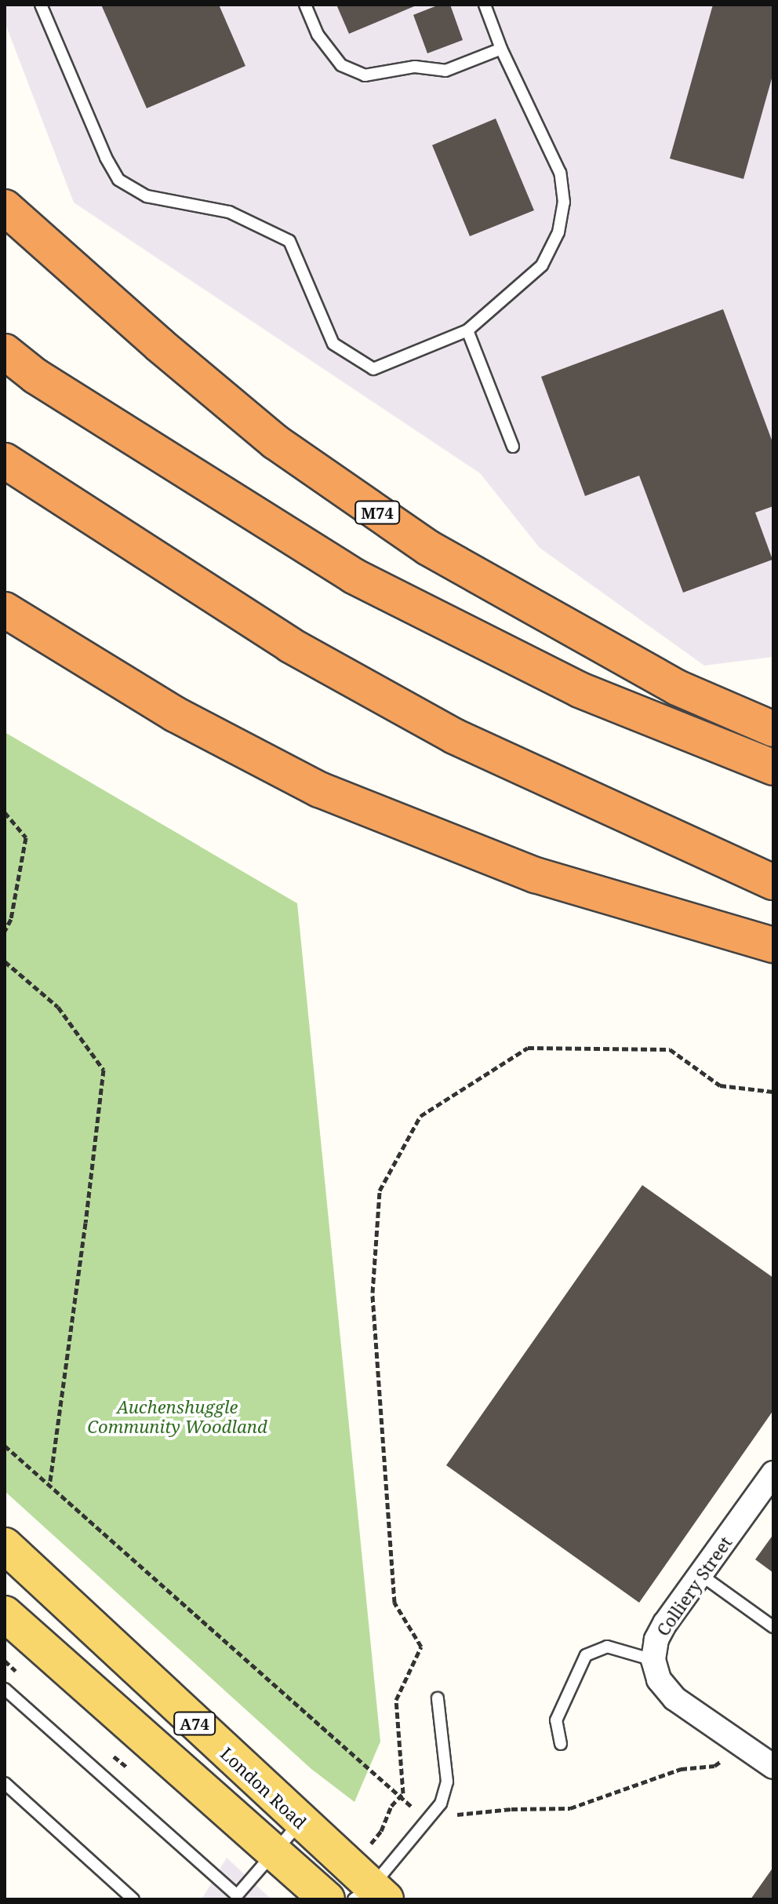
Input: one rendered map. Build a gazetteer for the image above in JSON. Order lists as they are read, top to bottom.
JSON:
{
  "streets": {
    "highway": ["M74"],
    "main road": ["A74", "London Road"],
    "street": ["Colliery Street"]
  },
  "parks": ["Auchenshuggle Community Woodland"]
}
